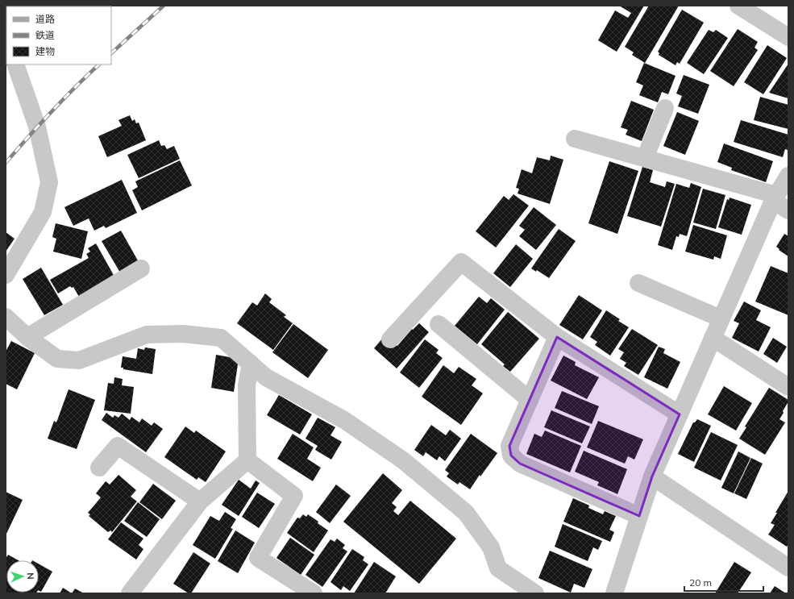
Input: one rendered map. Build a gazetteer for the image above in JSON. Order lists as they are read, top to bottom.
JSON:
{
  "legend": ["道路", "鉄道", "建物"],
  "scale_bar": "20 m",
  "north": "right"
}
